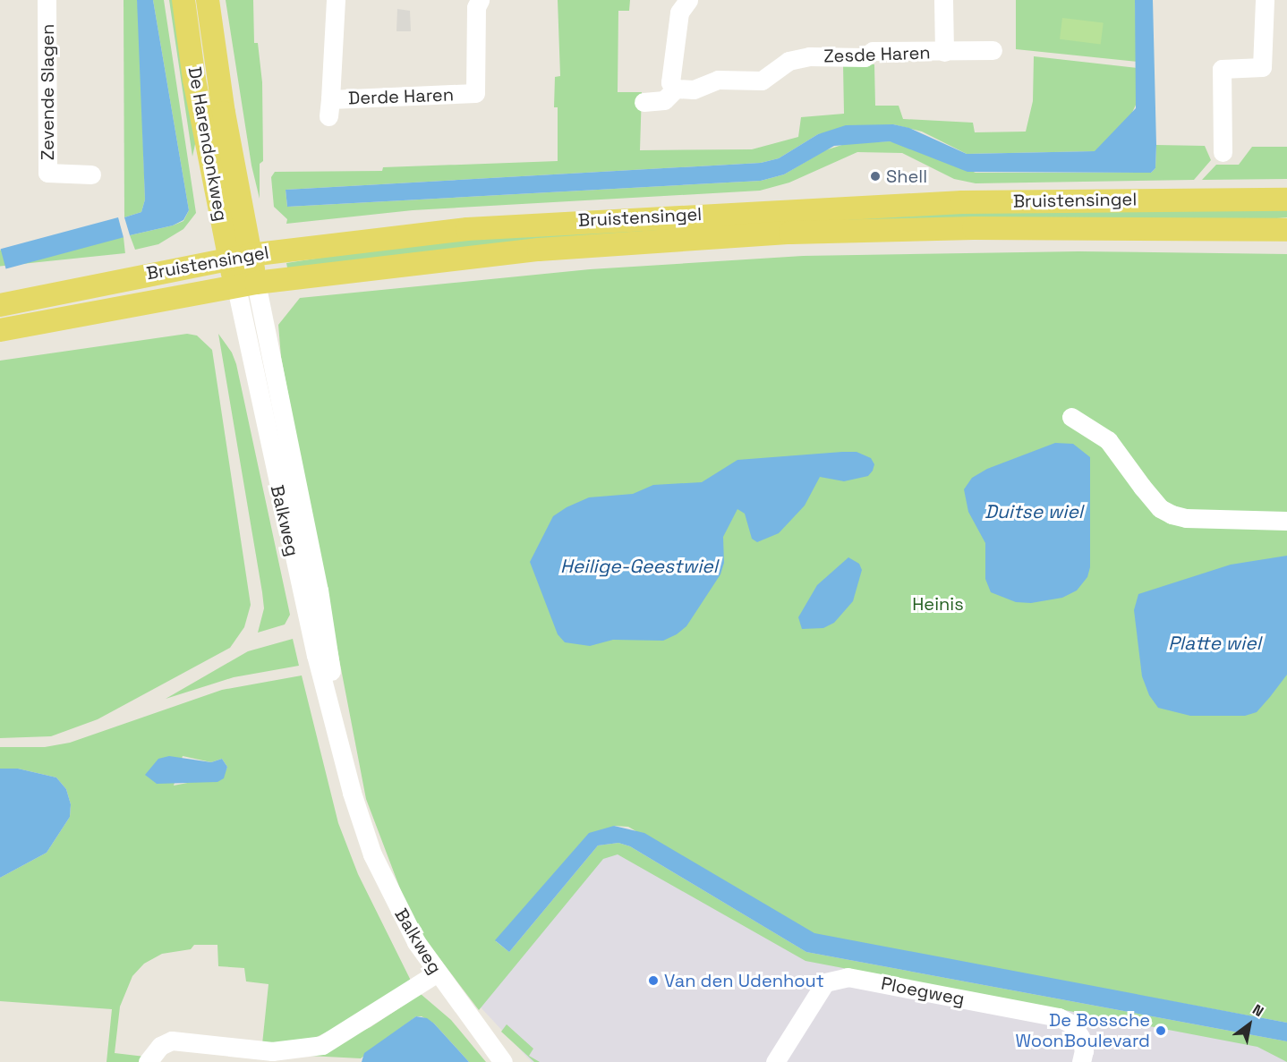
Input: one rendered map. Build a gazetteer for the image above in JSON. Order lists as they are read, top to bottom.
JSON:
{
  "streets": {
    "main road": ["De Harendonkweg", "Bruistensingel"],
    "street": [
      "Zesde Haren",
      "Zevende Slagen",
      "Derde Haren",
      "Balkweg",
      "Ploegweg"
    ]
  },
  "crossings": [
    ["De Harendonkweg", "Bruistensingel"],
    ["De Harendonkweg", "Balkweg"],
    ["Bruistensingel", "Balkweg"]
  ],
  "water": ["Duitse wiel", "Heilige-Geestwiel", "Platte wiel"],
  "parks": ["Heinis"],
  "places": ["Shell", "Van den Udenhout", "De Bossche WoonBoulevard"],
  "north": "top right"
}
